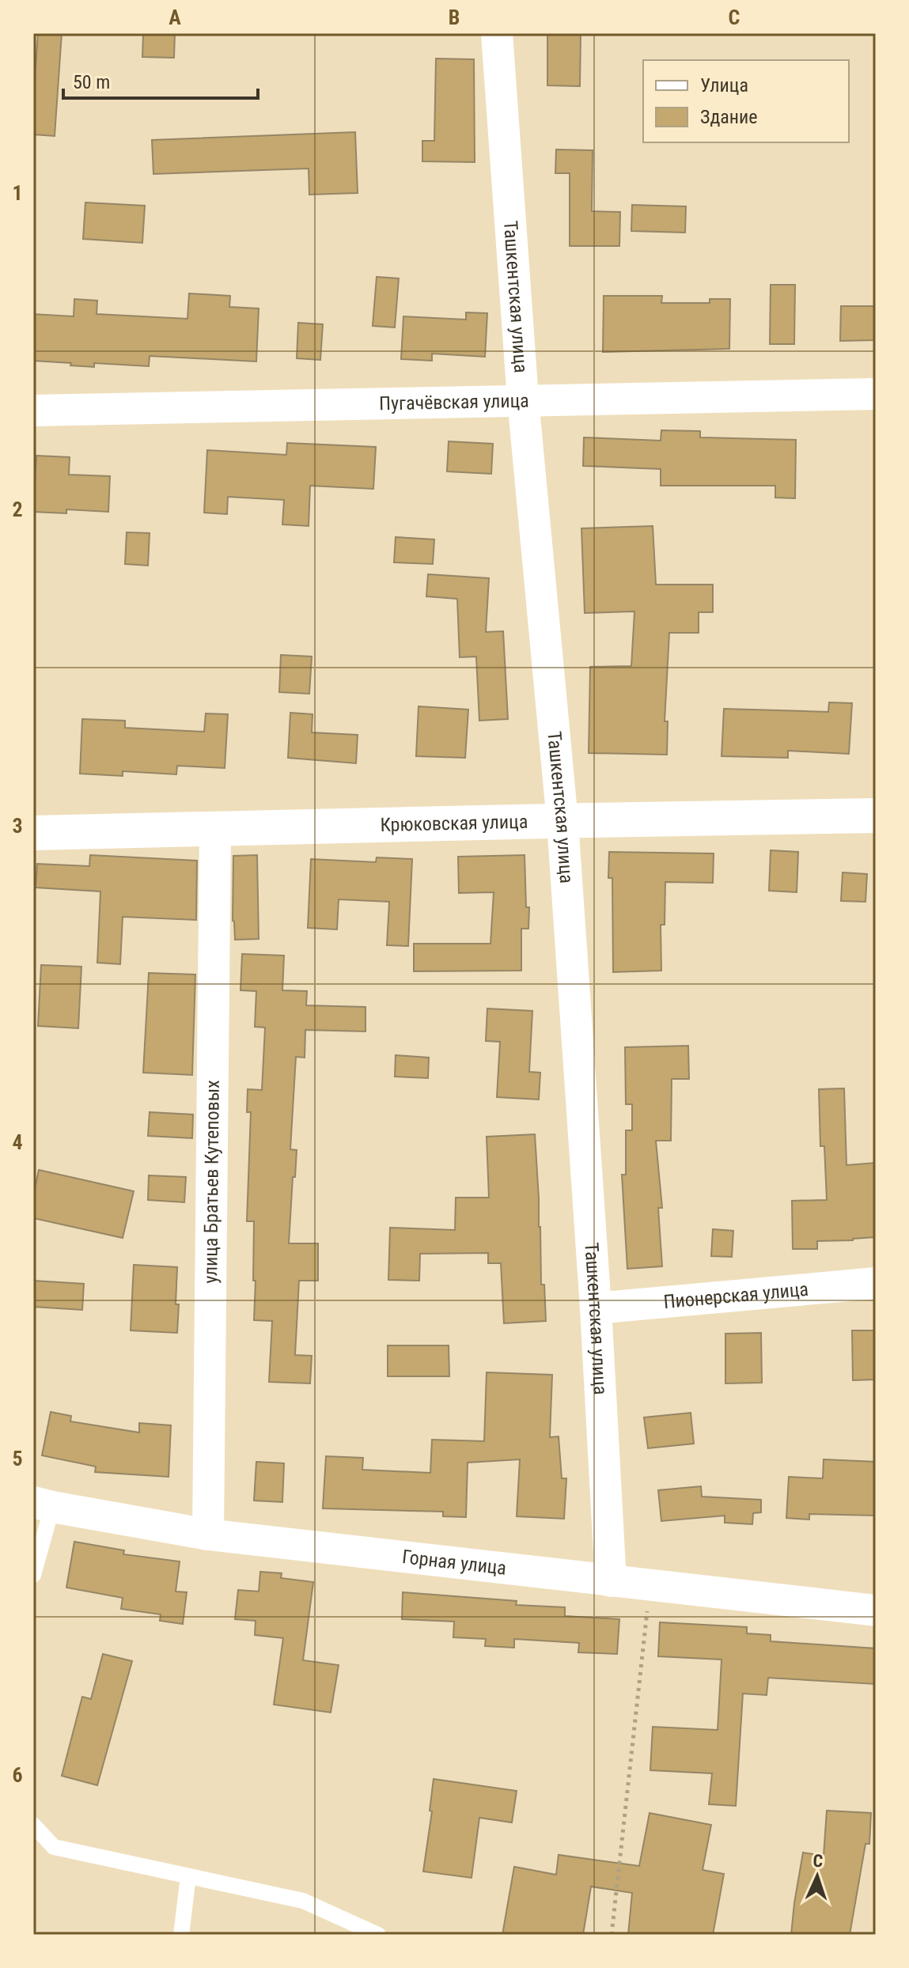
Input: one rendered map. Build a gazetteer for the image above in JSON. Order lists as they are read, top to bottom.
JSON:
{
  "streets": {
    "street": [
      "Ташкентская улица",
      "Пугачёвская улица",
      "Крюковская улица",
      "улица Братьев Кутеповых",
      "Пионерская улица",
      "Горная улица"
    ]
  },
  "crossings": [
    ["Ташкентская улица", "Пугачёвская улица"],
    ["Ташкентская улица", "Крюковская улица"],
    ["Ташкентская улица", "Пионерская улица"],
    ["Ташкентская улица", "Горная улица"],
    ["Крюковская улица", "улица Братьев Кутеповых"],
    ["улица Братьев Кутеповых", "Горная улица"]
  ],
  "legend": ["Улица", "Здание"],
  "scale_bar": "50 m",
  "north": "top",
  "grid": {
    "columns": ["A", "B", "C"],
    "rows": [
      "1",
      "2",
      "3",
      "4",
      "5",
      "6"
    ]
  }
}
